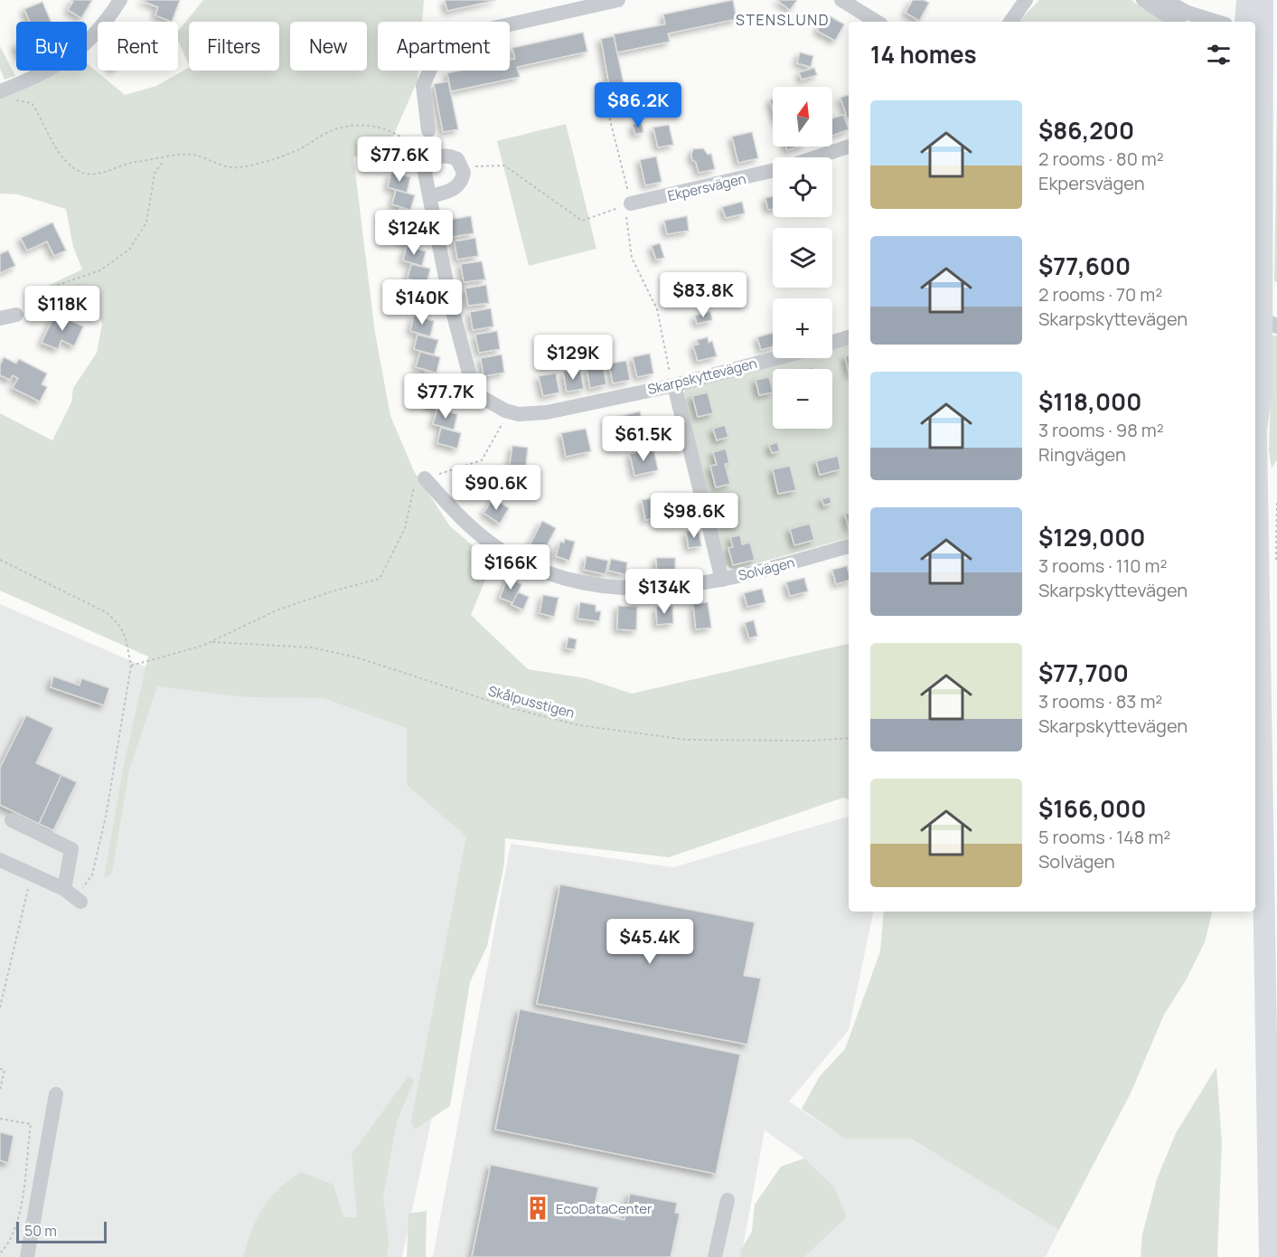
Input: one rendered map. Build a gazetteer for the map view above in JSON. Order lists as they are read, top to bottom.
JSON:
{
  "streets": {
    "street": ["Ekpersvägen", "Skarpskyttevägen", "Solvägen"],
    "path": ["Skålpusstigen"]
  },
  "districts": ["STENSLUND"],
  "places": {
    "building": ["EcoDataCenter"]
  },
  "scale_bar": "50 m",
  "north": "top",
  "page": {
    "chip": [
      "Buy",
      "Rent",
      "Filters",
      "New",
      "Apartment"
    ],
    "heading": "14 homes",
    "price": [
      "$86.2K",
      "$77.6K",
      "$124K",
      "$83.8K",
      "$140K",
      "$118K",
      "$129K",
      "$77.7K",
      "$61.5K",
      "$90.6K",
      "$98.6K",
      "$166K",
      "$134K",
      "$45.4K"
    ],
    "map_buttons": ["+", "−"],
    "list": [
      {
        "name": "$86,200",
        "note": "2 rooms · 80 m² · Ekpersvägen"
      },
      {
        "name": "$77,600",
        "note": "2 rooms · 70 m² · Skarpskyttevägen"
      },
      {
        "name": "$118,000",
        "note": "3 rooms · 98 m² · Ringvägen"
      },
      {
        "name": "$129,000",
        "note": "3 rooms · 110 m² · Skarpskyttevägen"
      },
      {
        "name": "$77,700",
        "note": "3 rooms · 83 m² · Skarpskyttevägen"
      },
      {
        "name": "$166,000",
        "note": "5 rooms · 148 m² · Solvägen"
      }
    ],
    "scale": "50 m"
  }
}
